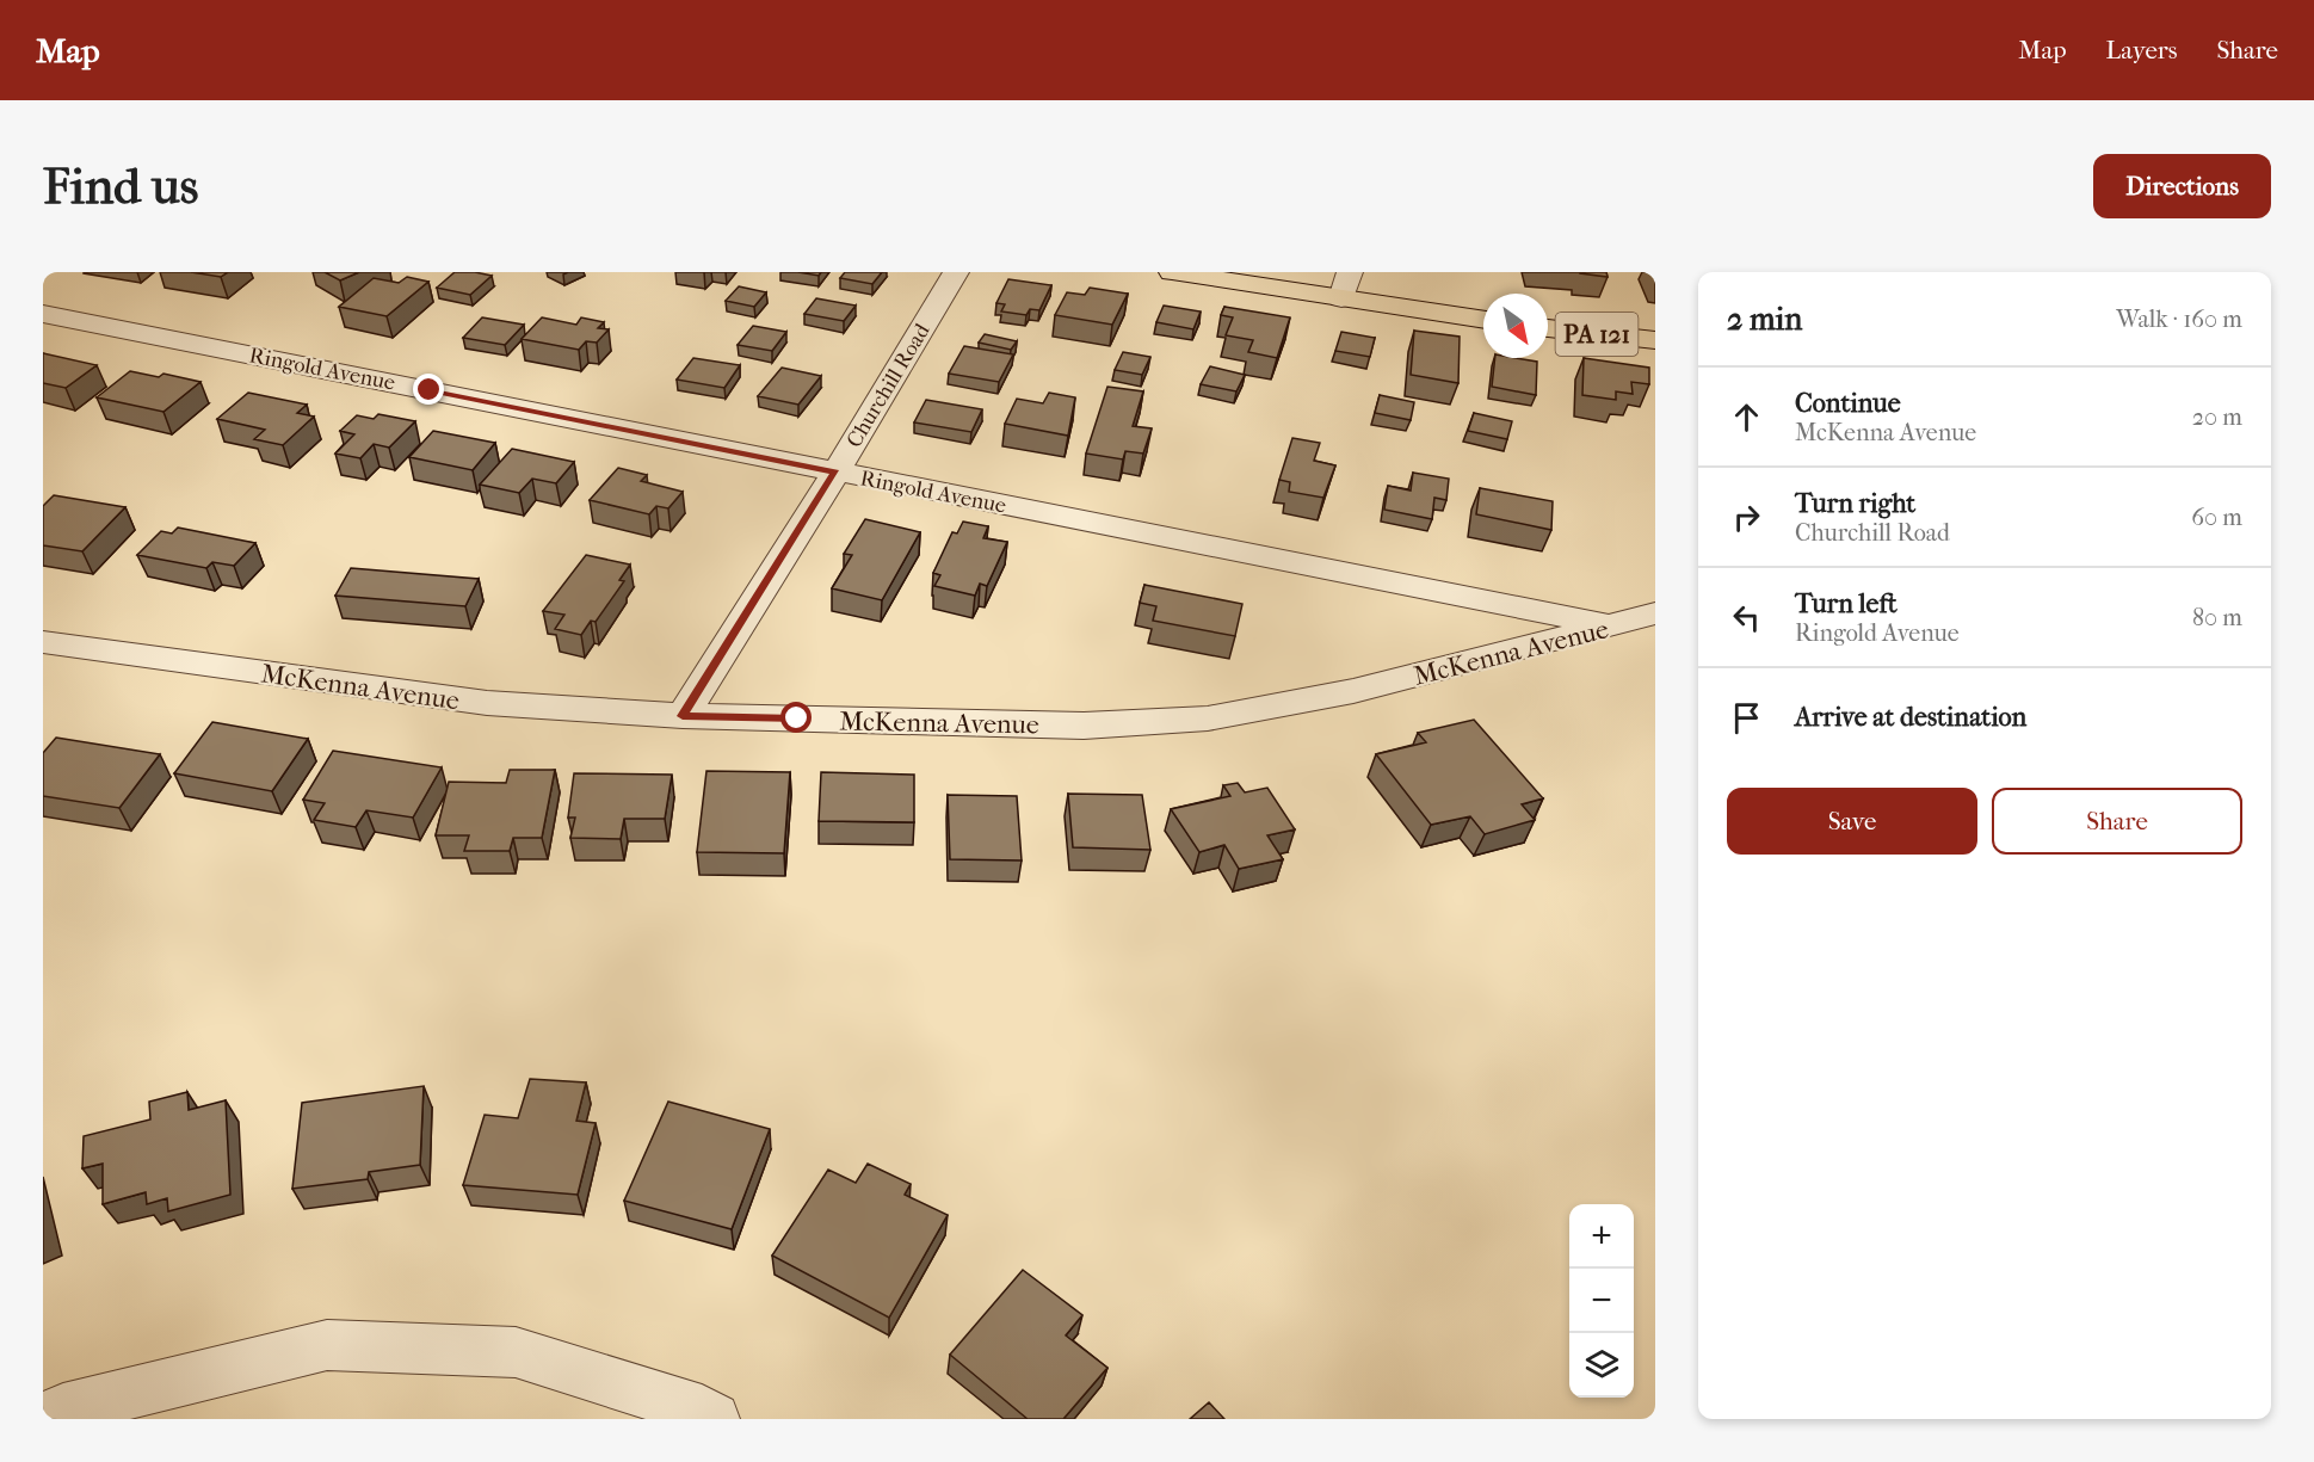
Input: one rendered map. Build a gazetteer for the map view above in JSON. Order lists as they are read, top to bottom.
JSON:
{
  "streets": {
    "main road": ["PA 121"],
    "street": ["Ringold Avenue", "Churchill Road", "McKenna Avenue"]
  },
  "crossings": [
    ["Ringold Avenue", "Churchill Road"],
    ["Ringold Avenue", "McKenna Avenue"],
    ["Churchill Road", "McKenna Avenue"]
  ],
  "north": "bottom right",
  "page": {
    "header": "Map",
    "nav": ["Map", "Layers", "Share"],
    "buttons": [
      "Directions",
      ["Save", "Share"]
    ],
    "title": "Find us",
    "heading": ["2 min", "Walk · 160 m"],
    "list": [
      ["Continue", "McKenna Avenue", "20 m"],
      ["Turn right", "Churchill Road", "60 m"],
      ["Turn left", "Ringold Avenue", "80 m"],
      "Arrive at destination"
    ],
    "map_buttons": ["+", "−"]
  }
}
